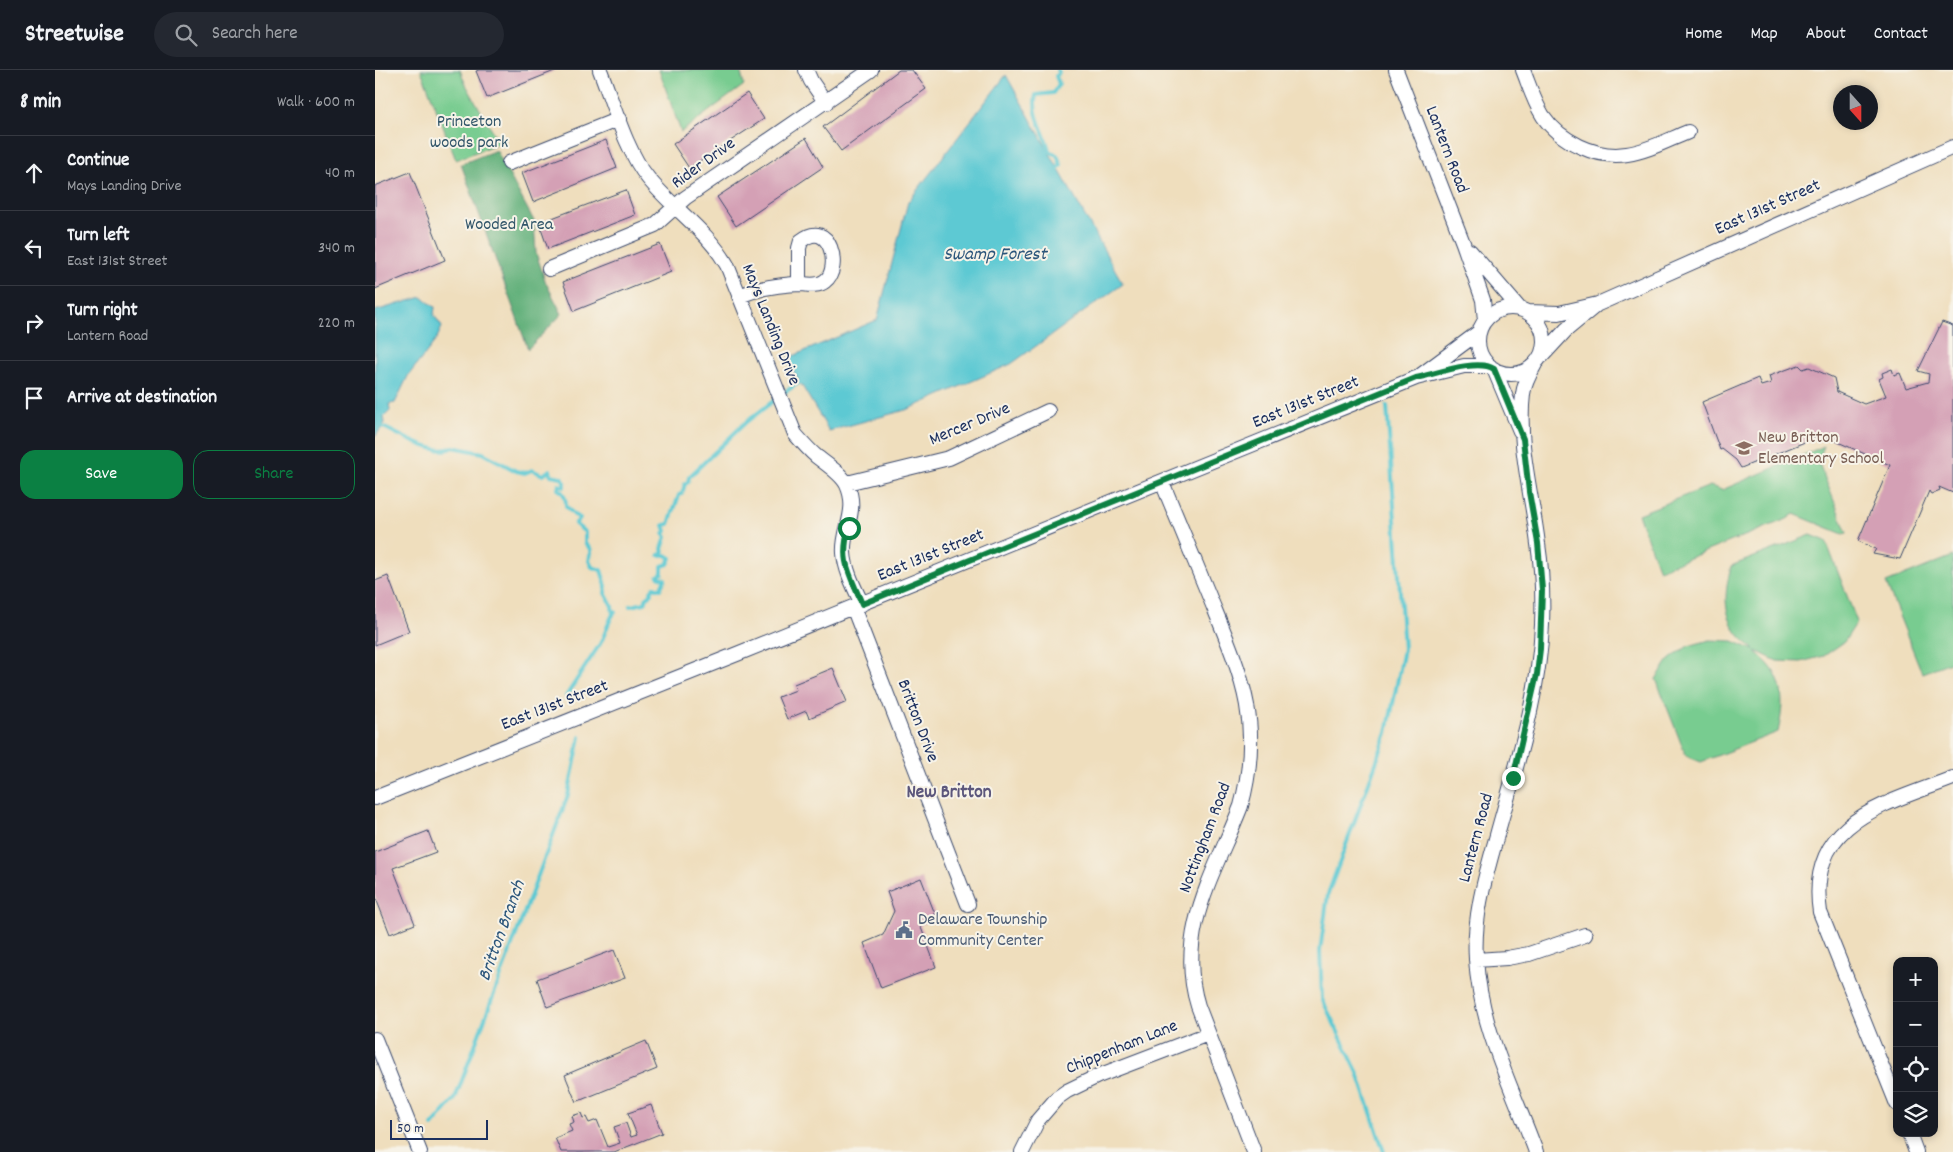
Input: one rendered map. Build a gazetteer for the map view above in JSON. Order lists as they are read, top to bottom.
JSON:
{
  "streets": {
    "street": [
      "Lantern Road",
      "Rider Drive",
      "East 131st Street",
      "Mays Landing Drive",
      "Mercer Drive",
      "Britton Drive",
      "Nottingham Road",
      "Chippenham Lane"
    ]
  },
  "crossings": [
    ["Lantern Road", "East 131st Street"],
    ["Rider Drive", "Mays Landing Drive"],
    ["East 131st Street", "Britton Drive"],
    ["East 131st Street", "Nottingham Road"],
    ["Mays Landing Drive", "Mercer Drive"],
    ["Nottingham Road", "Chippenham Lane"]
  ],
  "districts": ["New Britton"],
  "water": ["Swamp Forest", "Britton Branch"],
  "parks": ["Princeton woods park", "Wooded Area"],
  "places": {
    "school or university": ["New Britton Elementary School"],
    "public building": ["Delaware Township Community Center"]
  },
  "scale_bar": "50 m",
  "north": "bottom",
  "page": {
    "header": "Streetwise",
    "search": "Search here",
    "nav": [
      "Home",
      "Map",
      "About",
      "Contact"
    ],
    "heading": ["8 min", "Walk · 600 m"],
    "list": [
      ["Continue", "Mays Landing Drive", "40 m"],
      ["Turn left", "East 131st Street", "340 m"],
      ["Turn right", "Lantern Road", "220 m"],
      "Arrive at destination"
    ],
    "buttons": ["Save", "Share"],
    "map_buttons": ["+", "−"],
    "scale": "50 m"
  }
}
